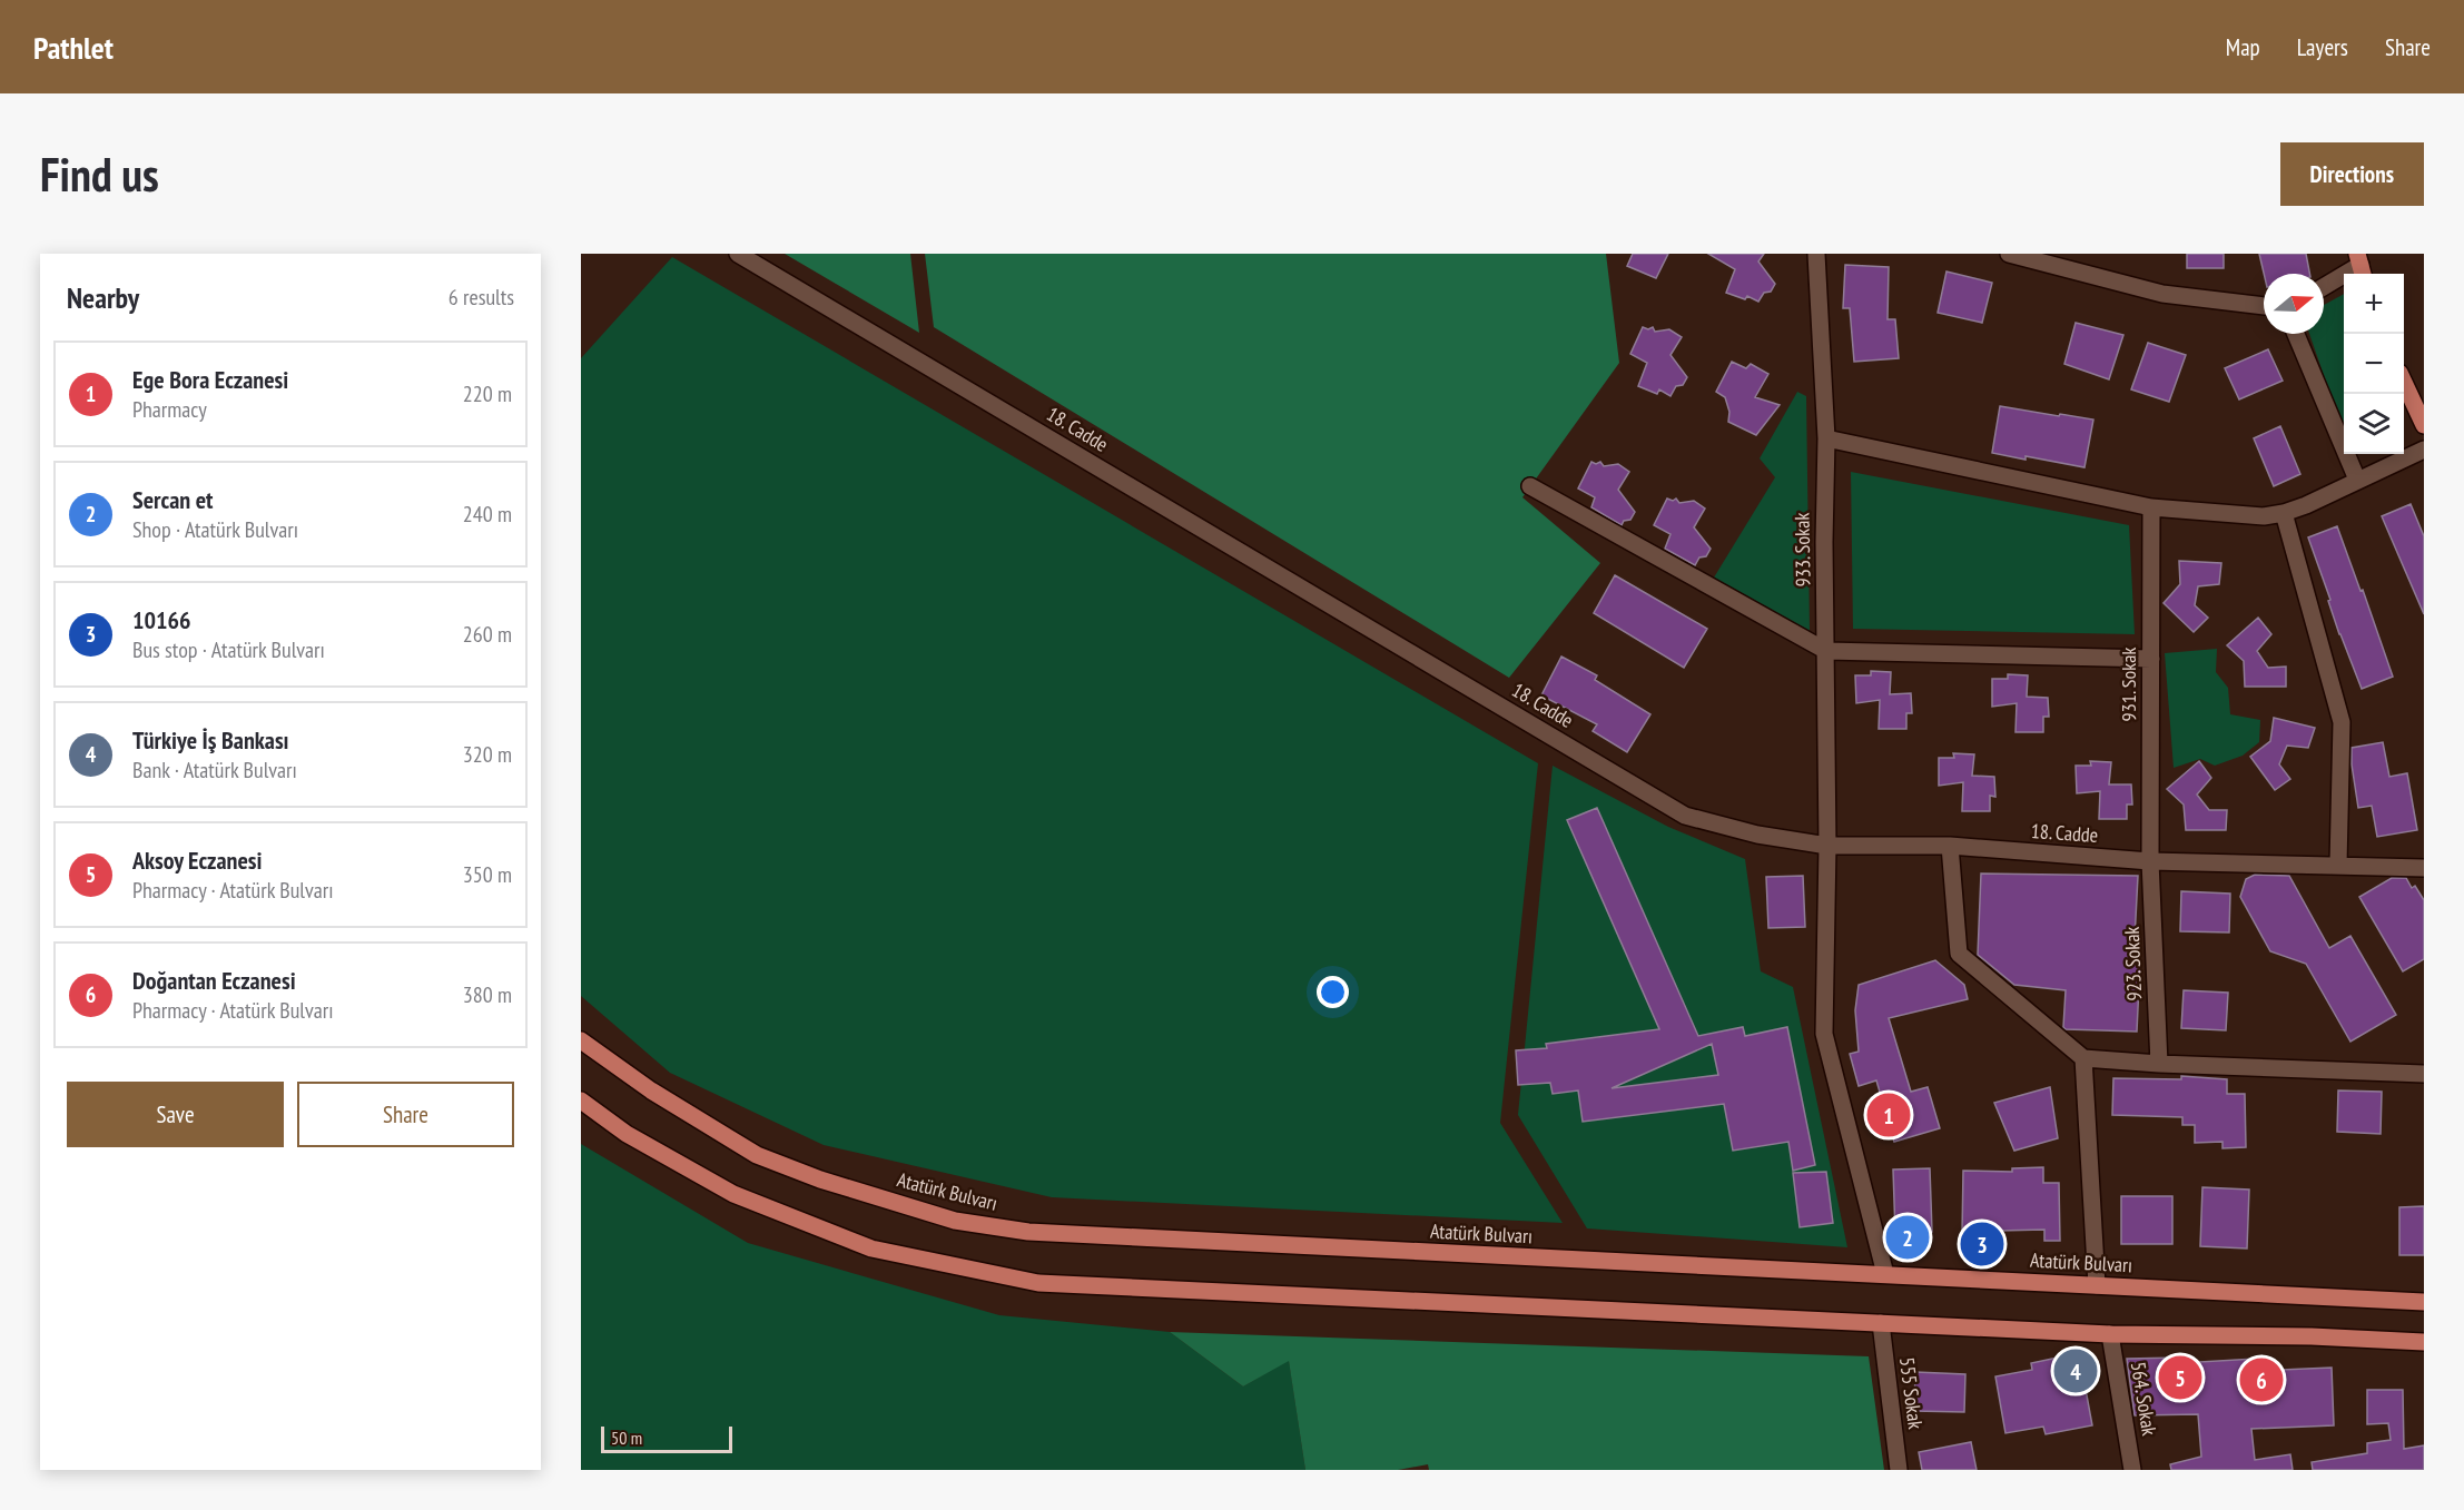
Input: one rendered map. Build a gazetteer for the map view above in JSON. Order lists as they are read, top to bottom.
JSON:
{
  "streets": {
    "main road": ["Atatürk Bulvarı"],
    "street": [
      "18. Cadde",
      "933. Sokak",
      "931. Sokak",
      "923. Sokak",
      "555 Sokak",
      "564. Sokak"
    ]
  },
  "crossings": [
    ["18. Cadde", "933. Sokak"],
    ["18. Cadde", "931. Sokak"],
    ["18. Cadde", "923. Sokak"],
    ["933. Sokak", "Atatürk Bulvarı"],
    ["931. Sokak", "923. Sokak"]
  ],
  "scale_bar": "50 m",
  "north": "right",
  "page": {
    "header": "Pathlet",
    "nav": ["Map", "Layers", "Share"],
    "buttons": [
      "Directions",
      ["Save", "Share"]
    ],
    "title": "Find us",
    "heading": ["Nearby", "6 results"],
    "map_buttons": ["+", "−"],
    "list": [
      {
        "mark": "1",
        "name": "Ege Bora Eczanesi",
        "note": "Pharmacy",
        "value": "220 m"
      },
      {
        "mark": "2",
        "name": "Sercan et",
        "note": "Shop · Atatürk Bulvarı",
        "value": "240 m"
      },
      {
        "mark": "3",
        "name": "10166",
        "note": "Bus stop · Atatürk Bulvarı",
        "value": "260 m"
      },
      {
        "mark": "4",
        "name": "Türkiye İş Bankası",
        "note": "Bank · Atatürk Bulvarı",
        "value": "320 m"
      },
      {
        "mark": "5",
        "name": "Aksoy Eczanesi",
        "note": "Pharmacy · Atatürk Bulvarı",
        "value": "350 m"
      },
      {
        "mark": "6",
        "name": "Doğantan Eczanesi",
        "note": "Pharmacy · Atatürk Bulvarı",
        "value": "380 m"
      }
    ],
    "pins": [
      "1",
      "2",
      "3",
      "4",
      "5",
      "6"
    ],
    "scale": "50 m"
  }
}
